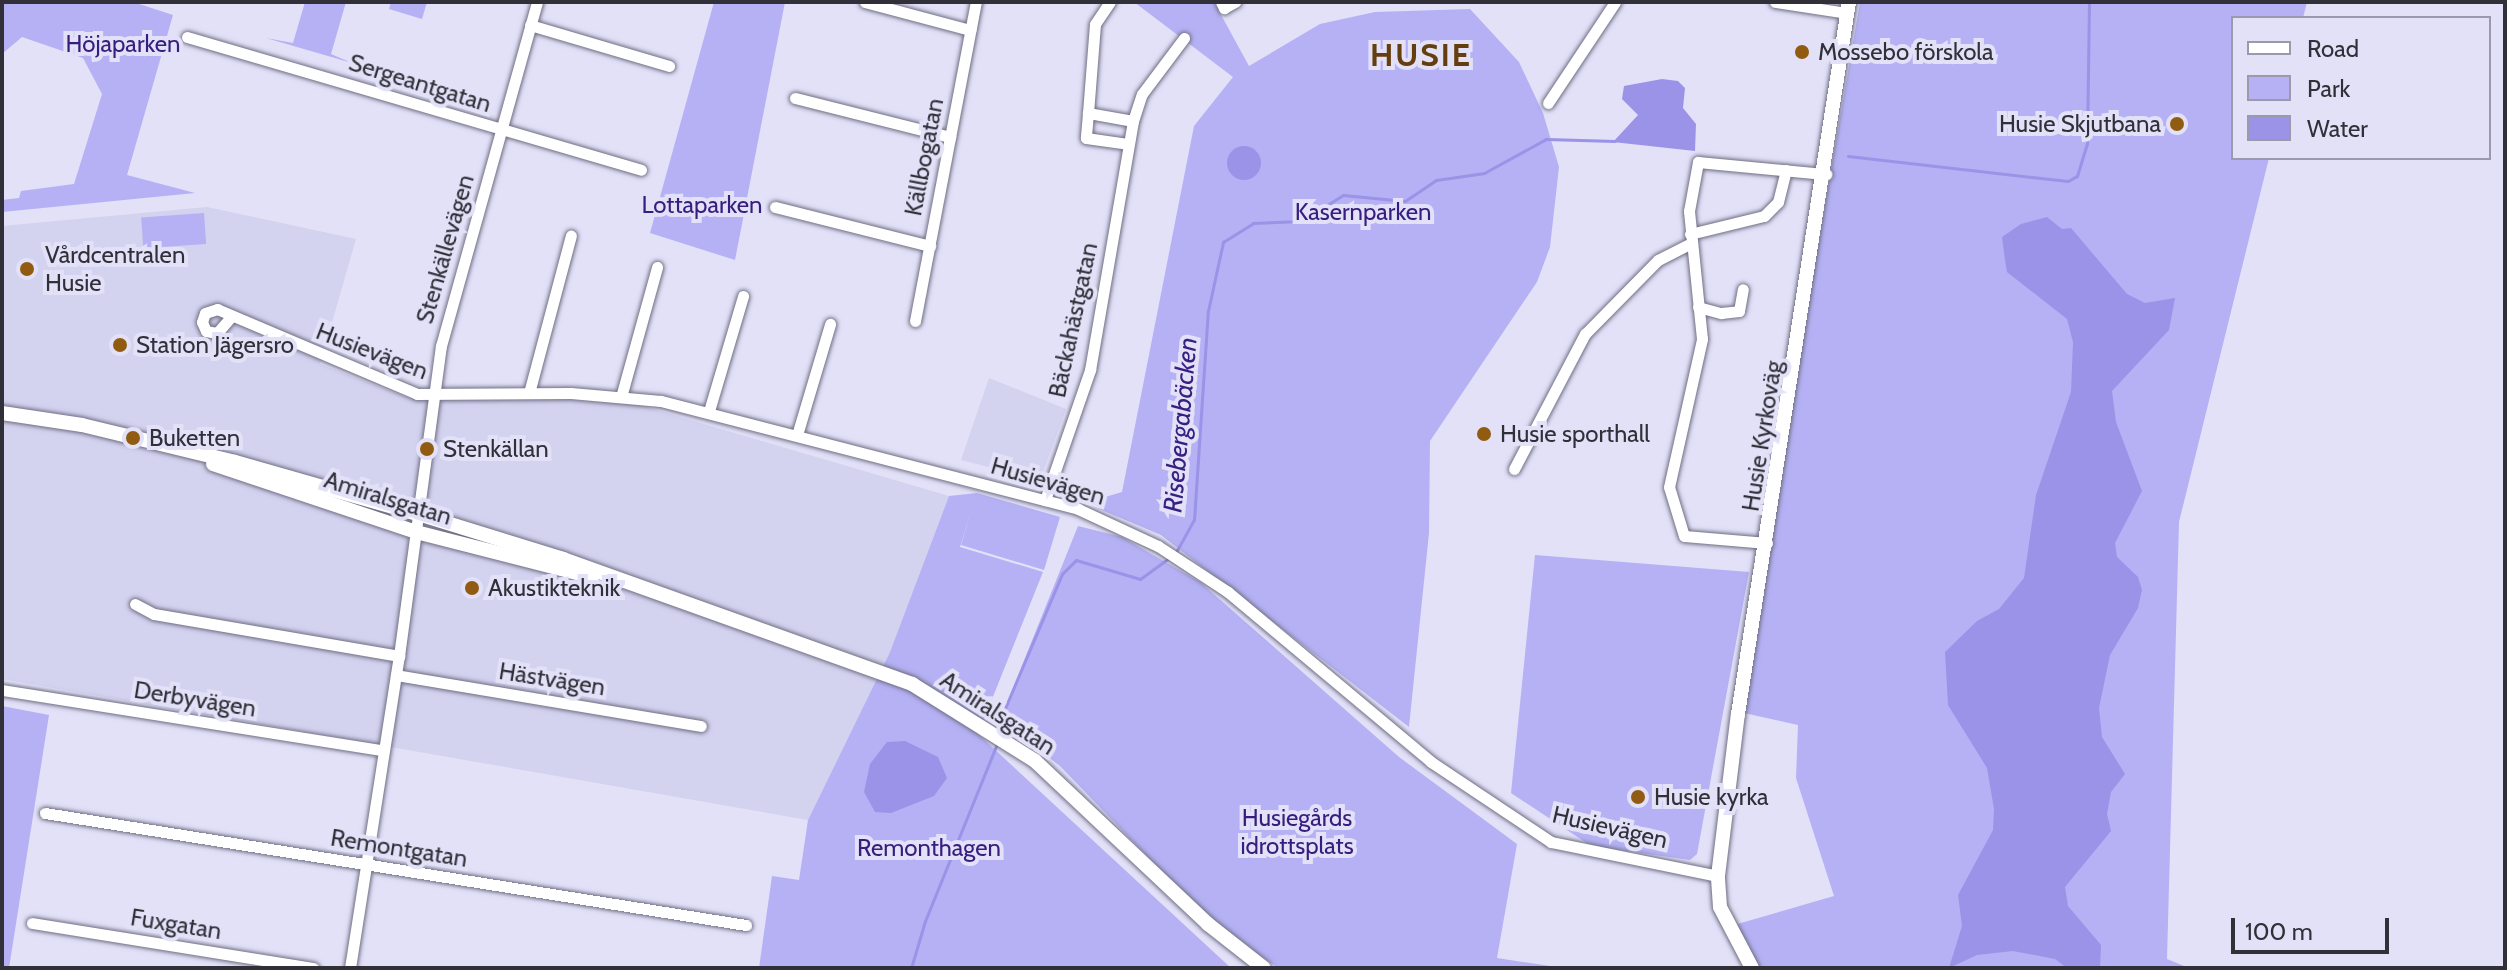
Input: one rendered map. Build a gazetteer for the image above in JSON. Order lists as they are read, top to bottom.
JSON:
{
  "streets": {
    "street": [
      "Sergeantgatan",
      "Källbogatan",
      "Stenkällevägen",
      "Bäckahästgatan",
      "Husievägen",
      "Husie Kyrkoväg",
      "Amiralsgatan",
      "Hästvägen",
      "Derbyvägen",
      "Remontgatan",
      "Fuxgatan"
    ]
  },
  "crossings": [
    ["Sergeantgatan", "Stenkällevägen"],
    ["Stenkällevägen", "Husievägen"],
    ["Stenkällevägen", "Amiralsgatan"],
    ["Stenkällevägen", "Hästvägen"],
    ["Stenkällevägen", "Derbyvägen"],
    ["Bäckahästgatan", "Husievägen"],
    ["Husievägen", "Husie Kyrkoväg"]
  ],
  "districts": ["HUSIE"],
  "water": ["Risebergabäcken"],
  "parks": [
    "Höjaparken",
    "Lottaparken",
    "Kasernparken",
    "Husiegårds idrottsplats",
    "Remonthagen"
  ],
  "places": [
    "Mossebo förskola",
    "Husie Skjutbana",
    "Vårdcentralen Husie",
    "Station Jägersro",
    "Husie sporthall",
    "Buketten",
    "Stenkällan",
    "Akustikteknik",
    "Husie kyrka"
  ],
  "legend": ["Road", "Park", "Water"],
  "scale_bar": "100 m"
}
